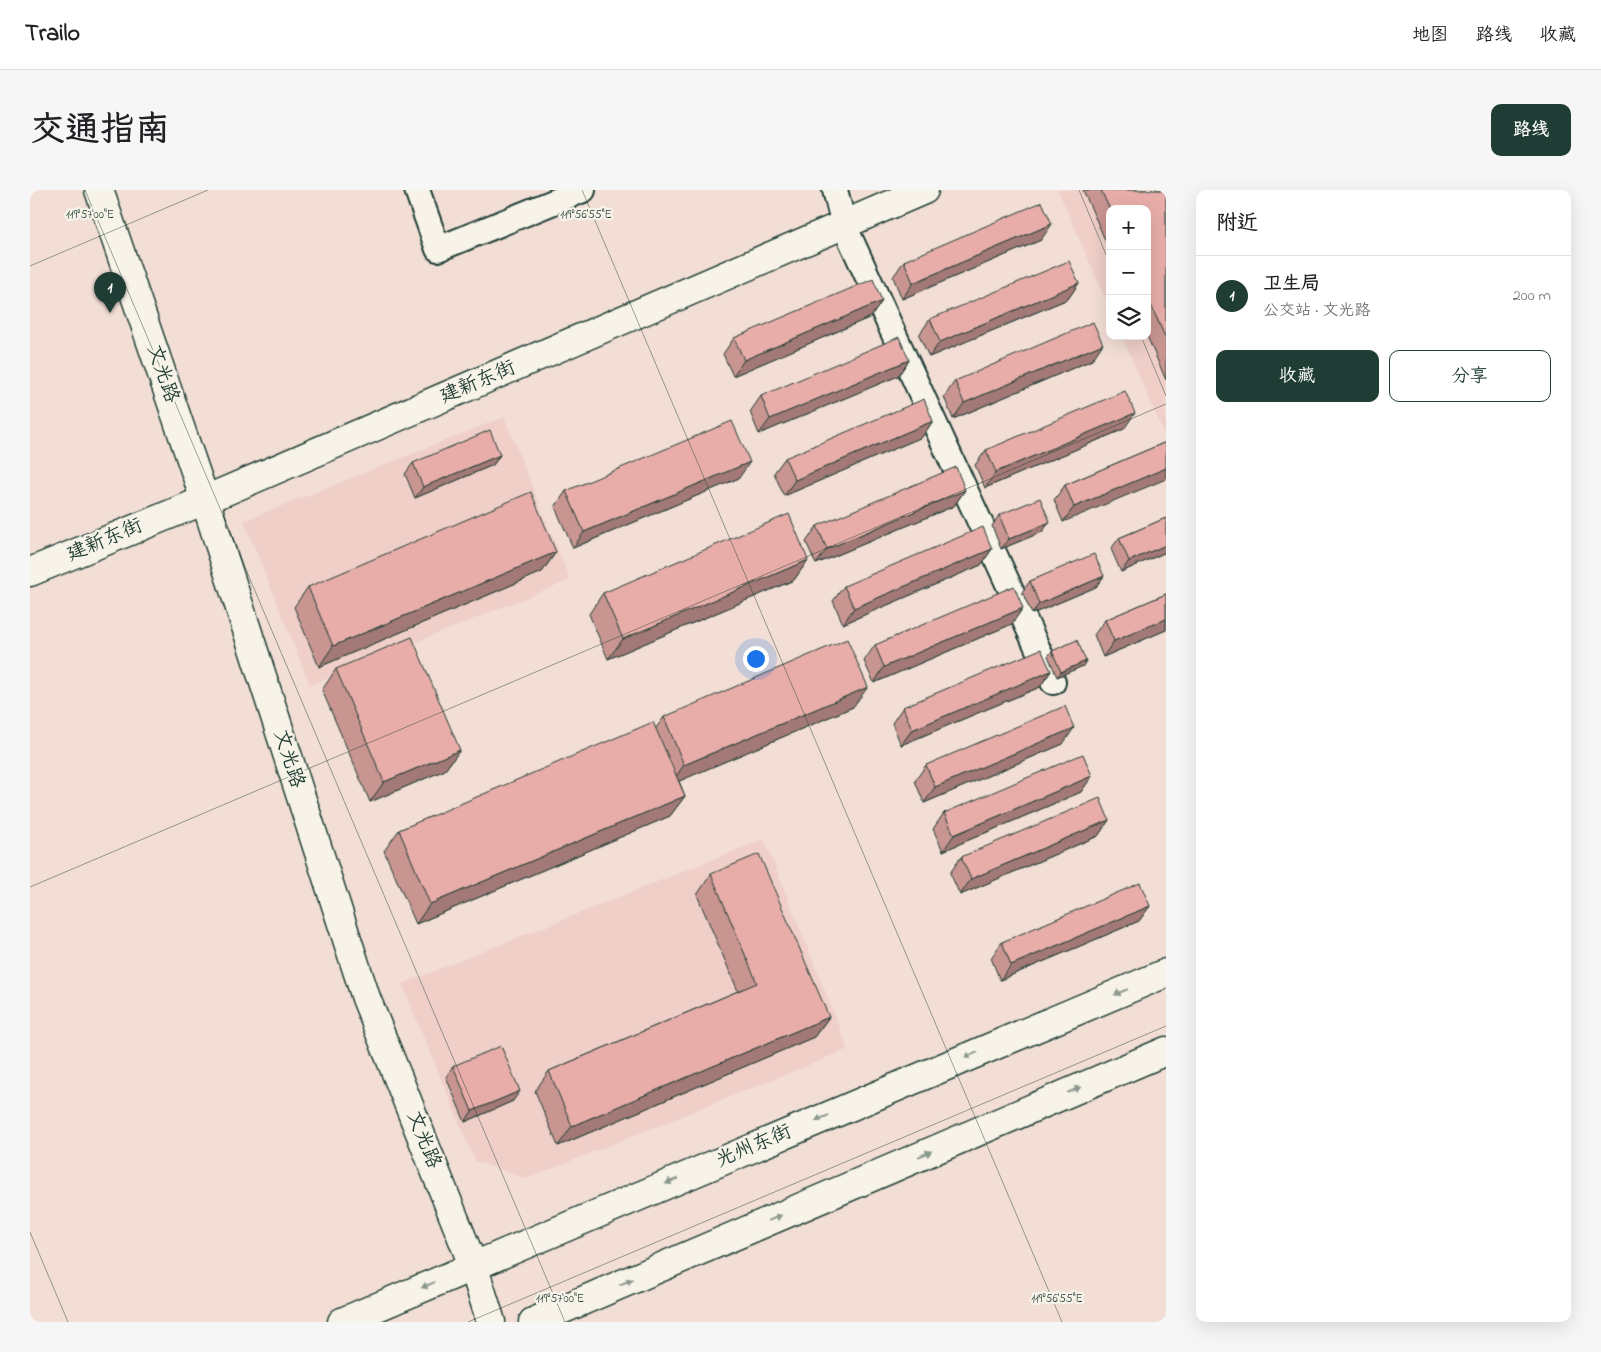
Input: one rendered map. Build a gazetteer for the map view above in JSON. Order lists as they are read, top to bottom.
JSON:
{
  "streets": {
    "street": ["文光路", "建新东街", "光州东街"]
  },
  "crossings": [
    ["文光路", "建新东街"],
    ["文光路", "光州东街"]
  ],
  "page": {
    "header": "Trailo",
    "nav": ["地图", "路线", "收藏"],
    "title": "交通指南",
    "buttons": [
      "路线",
      ["收藏", "分享"]
    ],
    "heading": "附近",
    "map_buttons": ["+", "−"],
    "list": [
      {
        "mark": "1",
        "name": "卫生局",
        "note": "公交站 · 文光路",
        "value": "200 m"
      }
    ],
    "pins": "1"
  },
  "coordinates": ["119°57'00\"E", "119°56'55\"E"]
}
